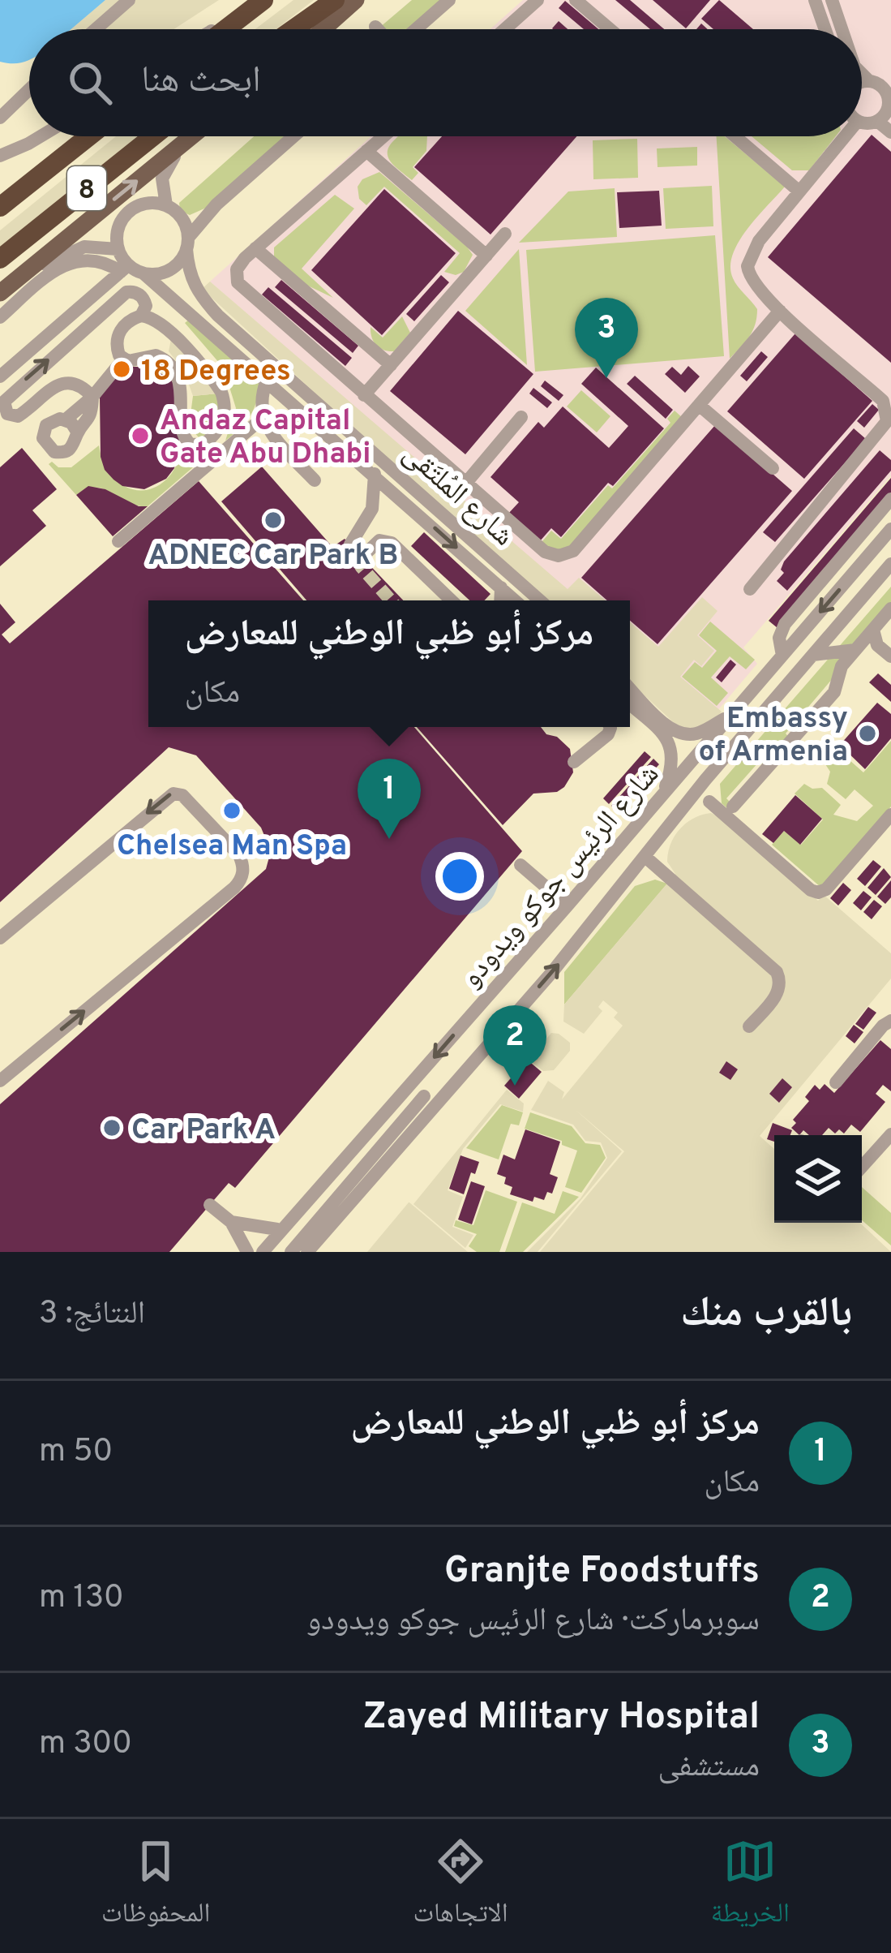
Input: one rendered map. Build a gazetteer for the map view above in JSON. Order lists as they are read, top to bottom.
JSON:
{
  "streets": {
    "highway": ["8"],
    "street": ["شارع المُلتَقى", "شارع الرئيس جوكو ويدودو"]
  },
  "places": [
    "18 Degrees",
    "Andaz Capital Gate Abu Dhabi",
    "ADNEC Car Park B",
    "Embassy of Armenia",
    "Chelsea Man Spa",
    "Car Park A"
  ],
  "page": {
    "search": "ابحث هنا",
    "pins": ["3", "1", "2"],
    "popup": ["مركز أبو ظبي الوطني للمعارض", "مكان"],
    "heading": ["بالقرب منك", "النتائج: 3"],
    "list": [
      {
        "mark": "1",
        "name": "مركز أبو ظبي الوطني للمعارض",
        "note": "مكان",
        "value": "50 m"
      },
      {
        "mark": "2",
        "name": "Granjte Foodstuffs",
        "note": "سوبرماركت · شارع الرئيس جوكو ويدودو",
        "value": "130 m"
      },
      {
        "mark": "3",
        "name": "Zayed Military Hospital",
        "note": "مستشفى",
        "value": "300 m"
      }
    ],
    "nav": ["الخريطة", "الاتجاهات", "المحفوظات"]
  }
}
